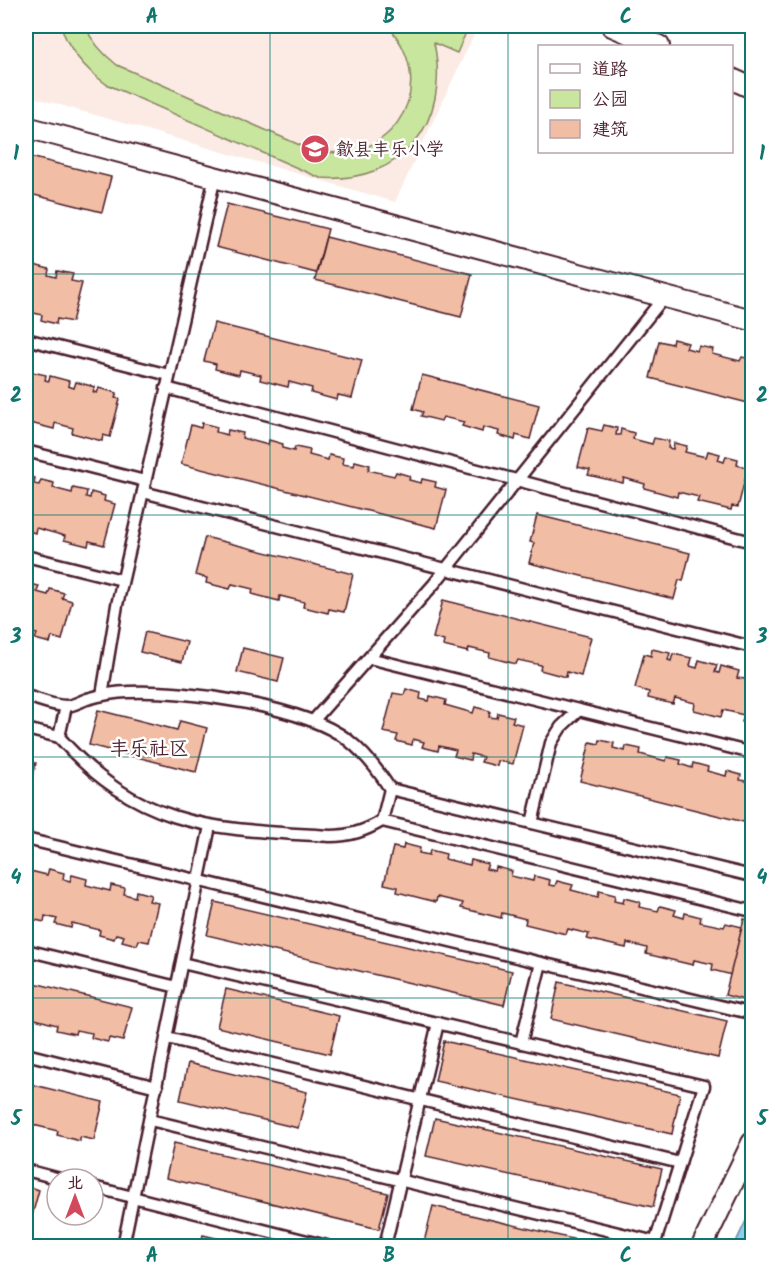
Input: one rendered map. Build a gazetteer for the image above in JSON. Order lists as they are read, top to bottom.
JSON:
{
  "districts": ["丰乐社区"],
  "places": {
    "school or university": ["歙县丰乐小学"]
  },
  "legend": ["道路", "公园", "建筑"],
  "north": "top",
  "grid": {
    "columns": ["A", "B", "C"],
    "rows": [
      "1",
      "2",
      "3",
      "4",
      "5"
    ]
  }
}
